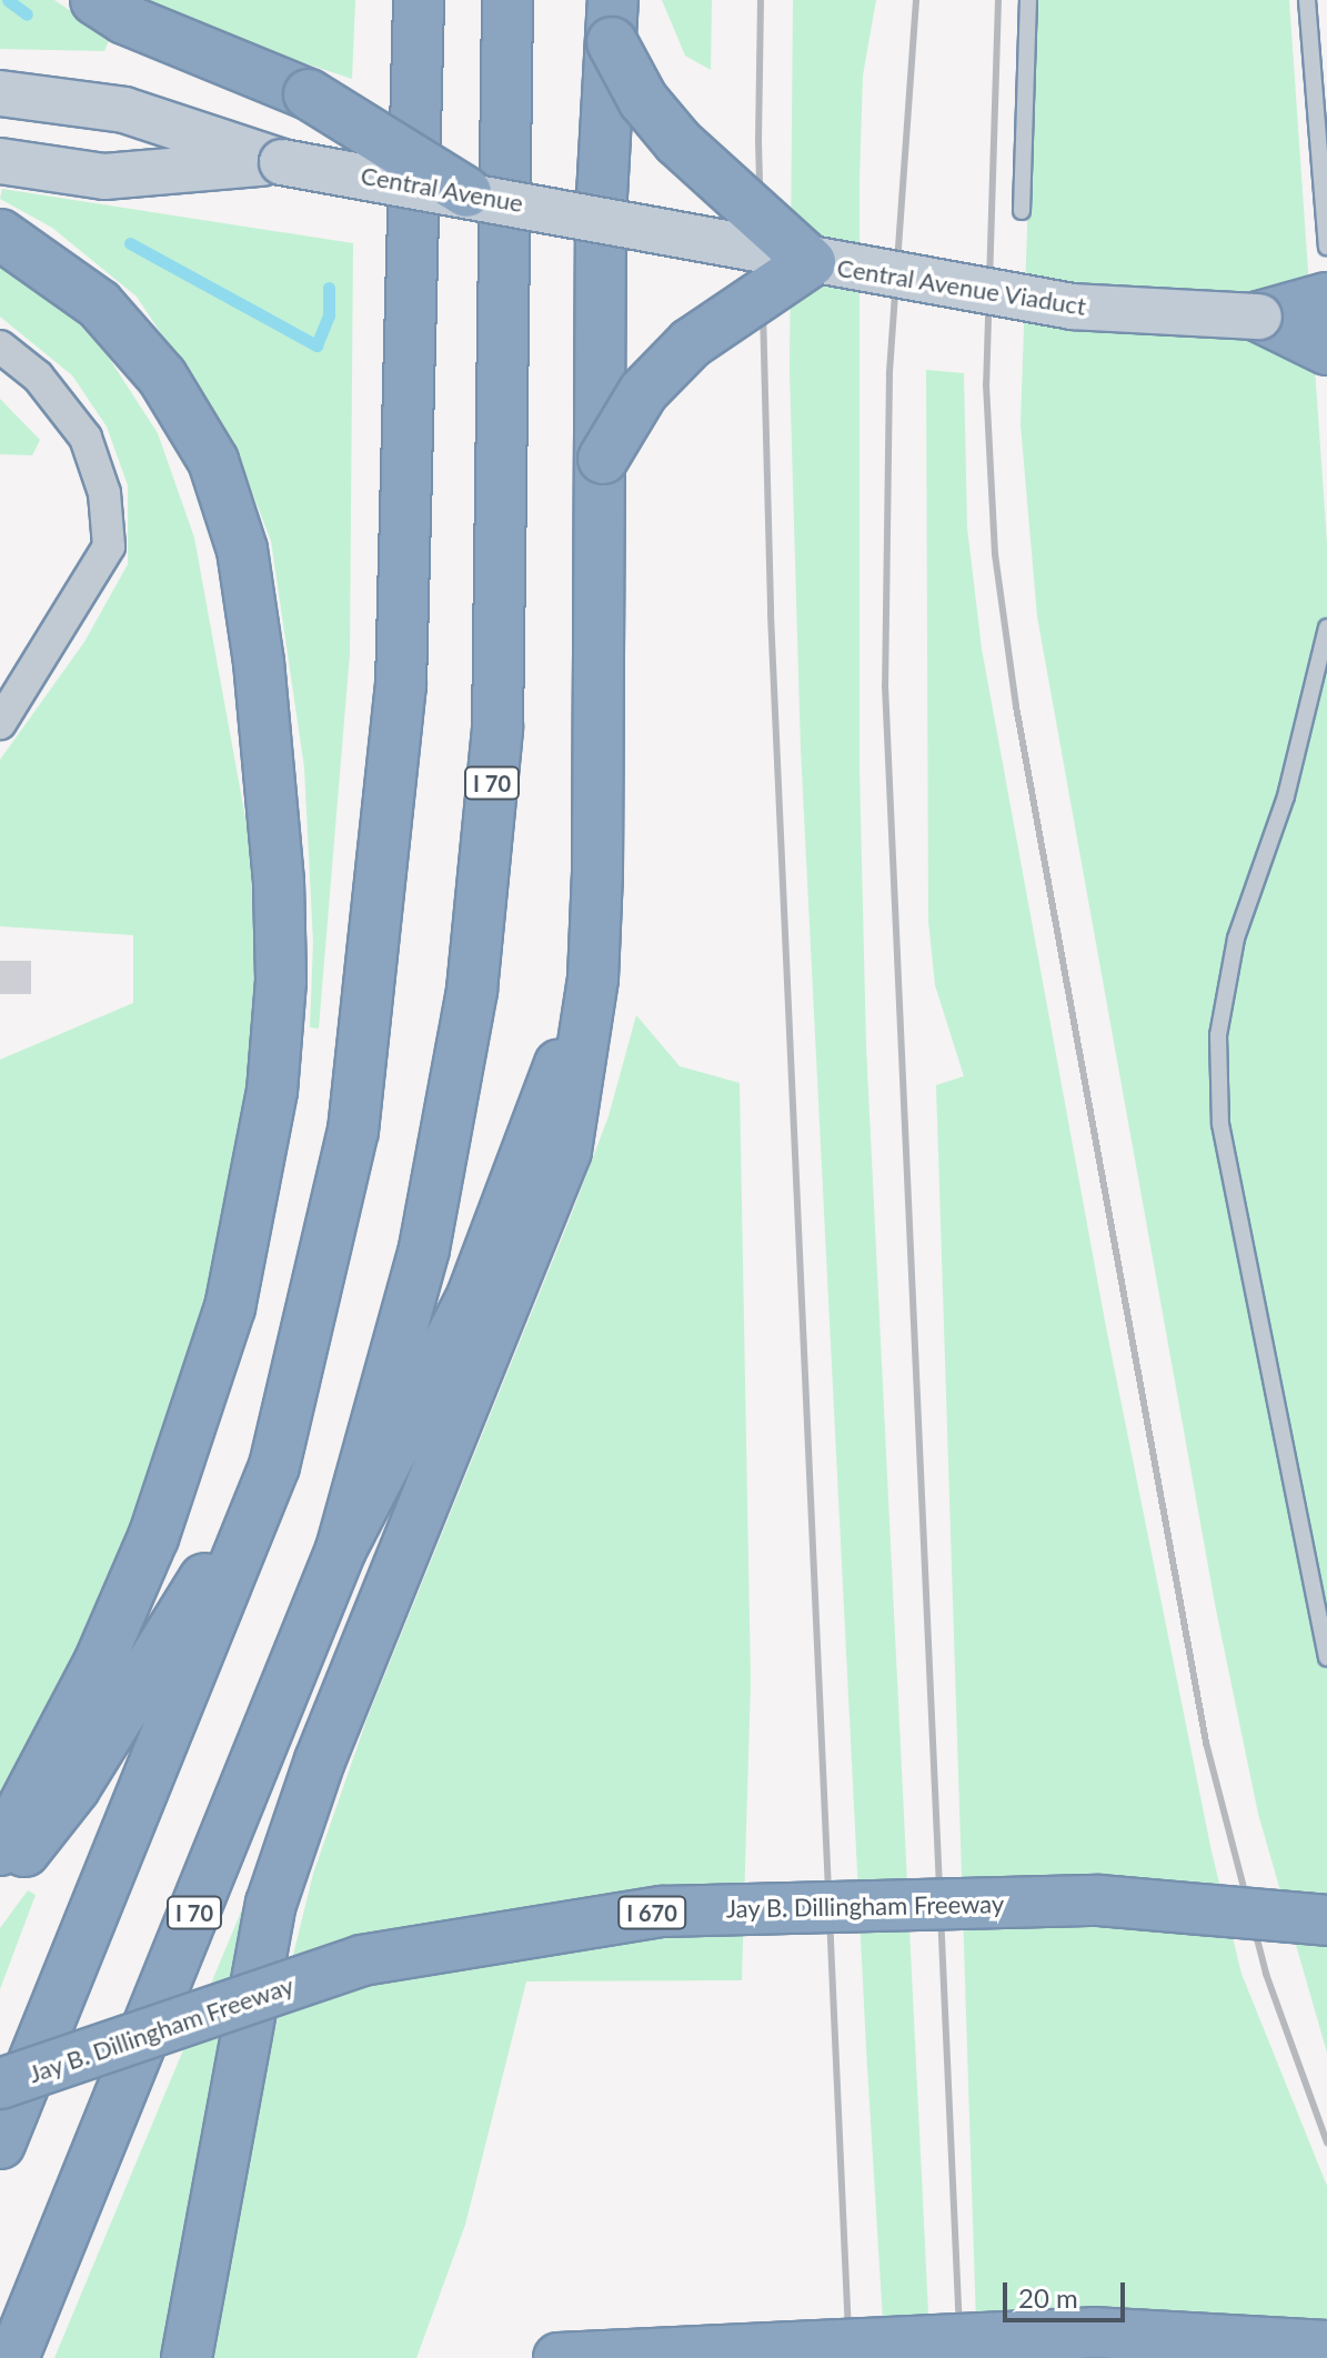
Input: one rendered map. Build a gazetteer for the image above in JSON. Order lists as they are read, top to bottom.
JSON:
{
  "streets": {
    "highway": ["I 70", "Jay B. Dillingham Freeway", "I 670"],
    "main road": ["Central Avenue", "Central Avenue Viaduct"]
  },
  "crossings": [
    ["Central Avenue", "Central Avenue Viaduct"]
  ],
  "scale_bar": "20 m"
}
